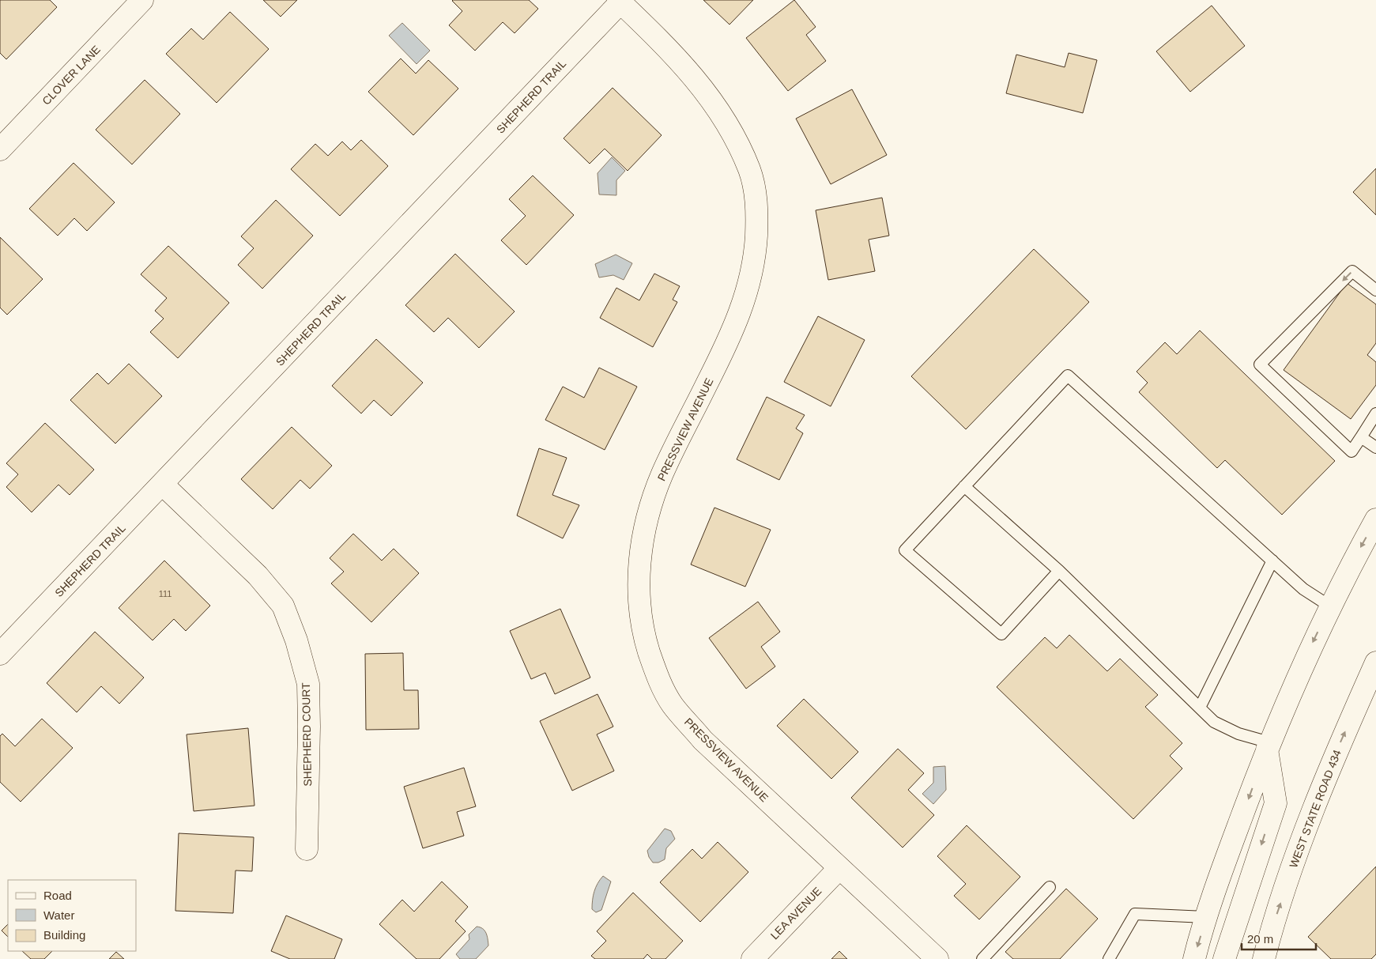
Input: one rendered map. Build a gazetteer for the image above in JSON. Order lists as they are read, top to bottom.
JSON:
{
  "streets": {
    "street": [
      "CLOVER LANE",
      "SHEPHERD TRAIL",
      "PRESSVIEW AVENUE",
      "SHEPHERD COURT",
      "WEST STATE ROAD 434",
      "LEA AVENUE"
    ]
  },
  "crossings": [
    ["SHEPHERD TRAIL", "PRESSVIEW AVENUE"],
    ["SHEPHERD TRAIL", "SHEPHERD COURT"],
    ["PRESSVIEW AVENUE", "LEA AVENUE"]
  ],
  "house_numbers": ["111"],
  "legend": ["Road", "Water", "Building"],
  "scale_bar": "20 m"
}
